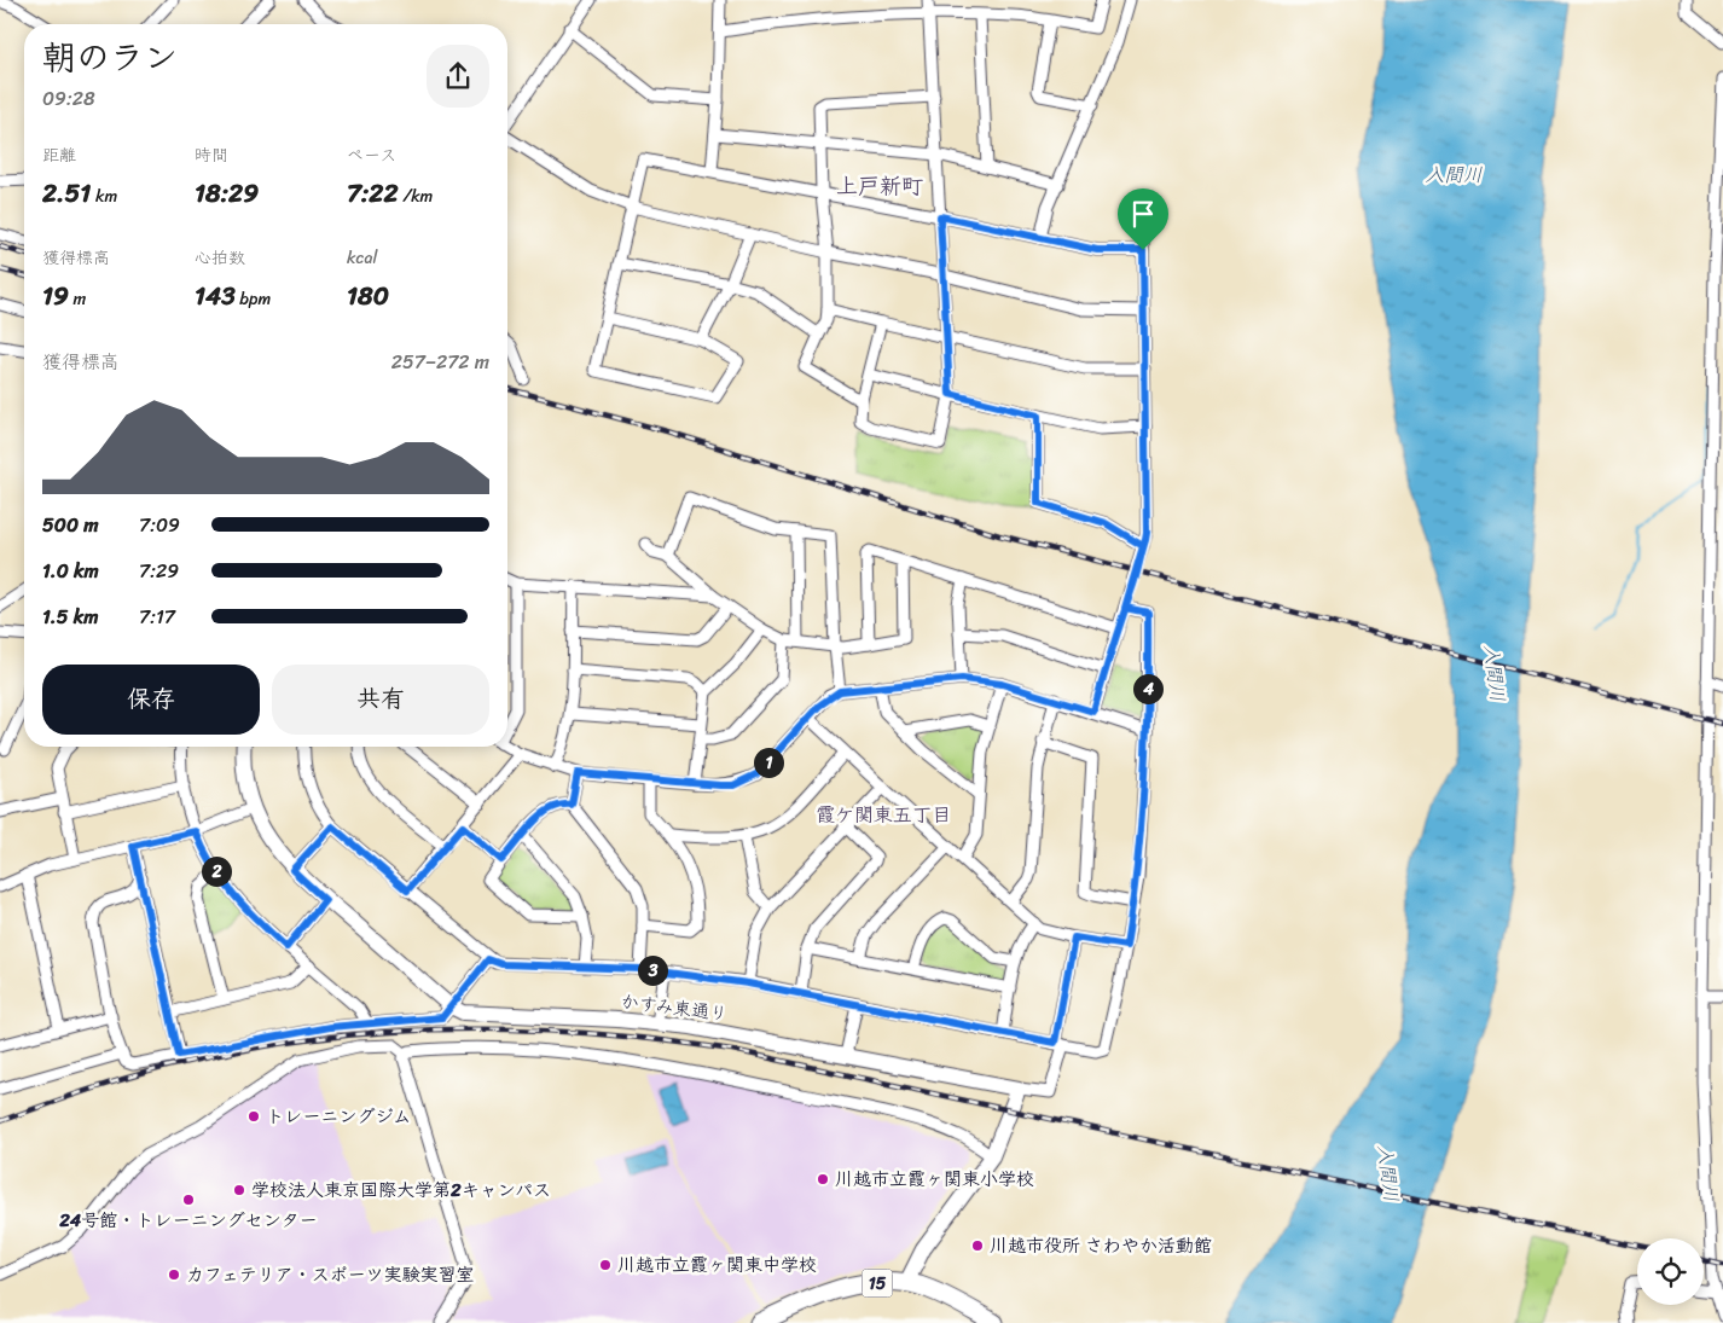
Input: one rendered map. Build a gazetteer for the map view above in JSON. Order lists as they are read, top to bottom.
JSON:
{
  "streets": {
    "main road": ["15"],
    "street": ["かすみ東通り"]
  },
  "districts": ["上戸新町", "霞ケ関東五丁目"],
  "water": ["入間川"],
  "places": [
    "トレーニングジム",
    "川越市立霞ヶ関東小学校",
    "学校法人東京国際大学第2キャンパス",
    "24号館・トレーニングセンター",
    "川越市役所 さわやか活動館",
    "川越市立霞ヶ関東中学校",
    "カフェテリア・スポーツ実験実習室"
  ],
  "page": {
    "heading": ["朝のラン", "09:28"],
    "stats": [
      ["距離", "2.51 km"],
      ["時間", "18:29"],
      ["ペース", "7:22 /km"],
      ["獲得標高", "19 m"],
      ["心拍数", "143 bpm"],
      ["kcal", "180"]
    ],
    "chart": ["獲得標高", "257–272 m"],
    "list": [
      {
        "name": "500 m",
        "note": "7:09"
      },
      {
        "name": "1.0 km",
        "note": "7:29"
      },
      {
        "name": "1.5 km",
        "note": "7:17"
      }
    ],
    "buttons": ["保存", "共有"],
    "pins": [
      "4",
      "1",
      "2",
      "3"
    ]
  }
}
